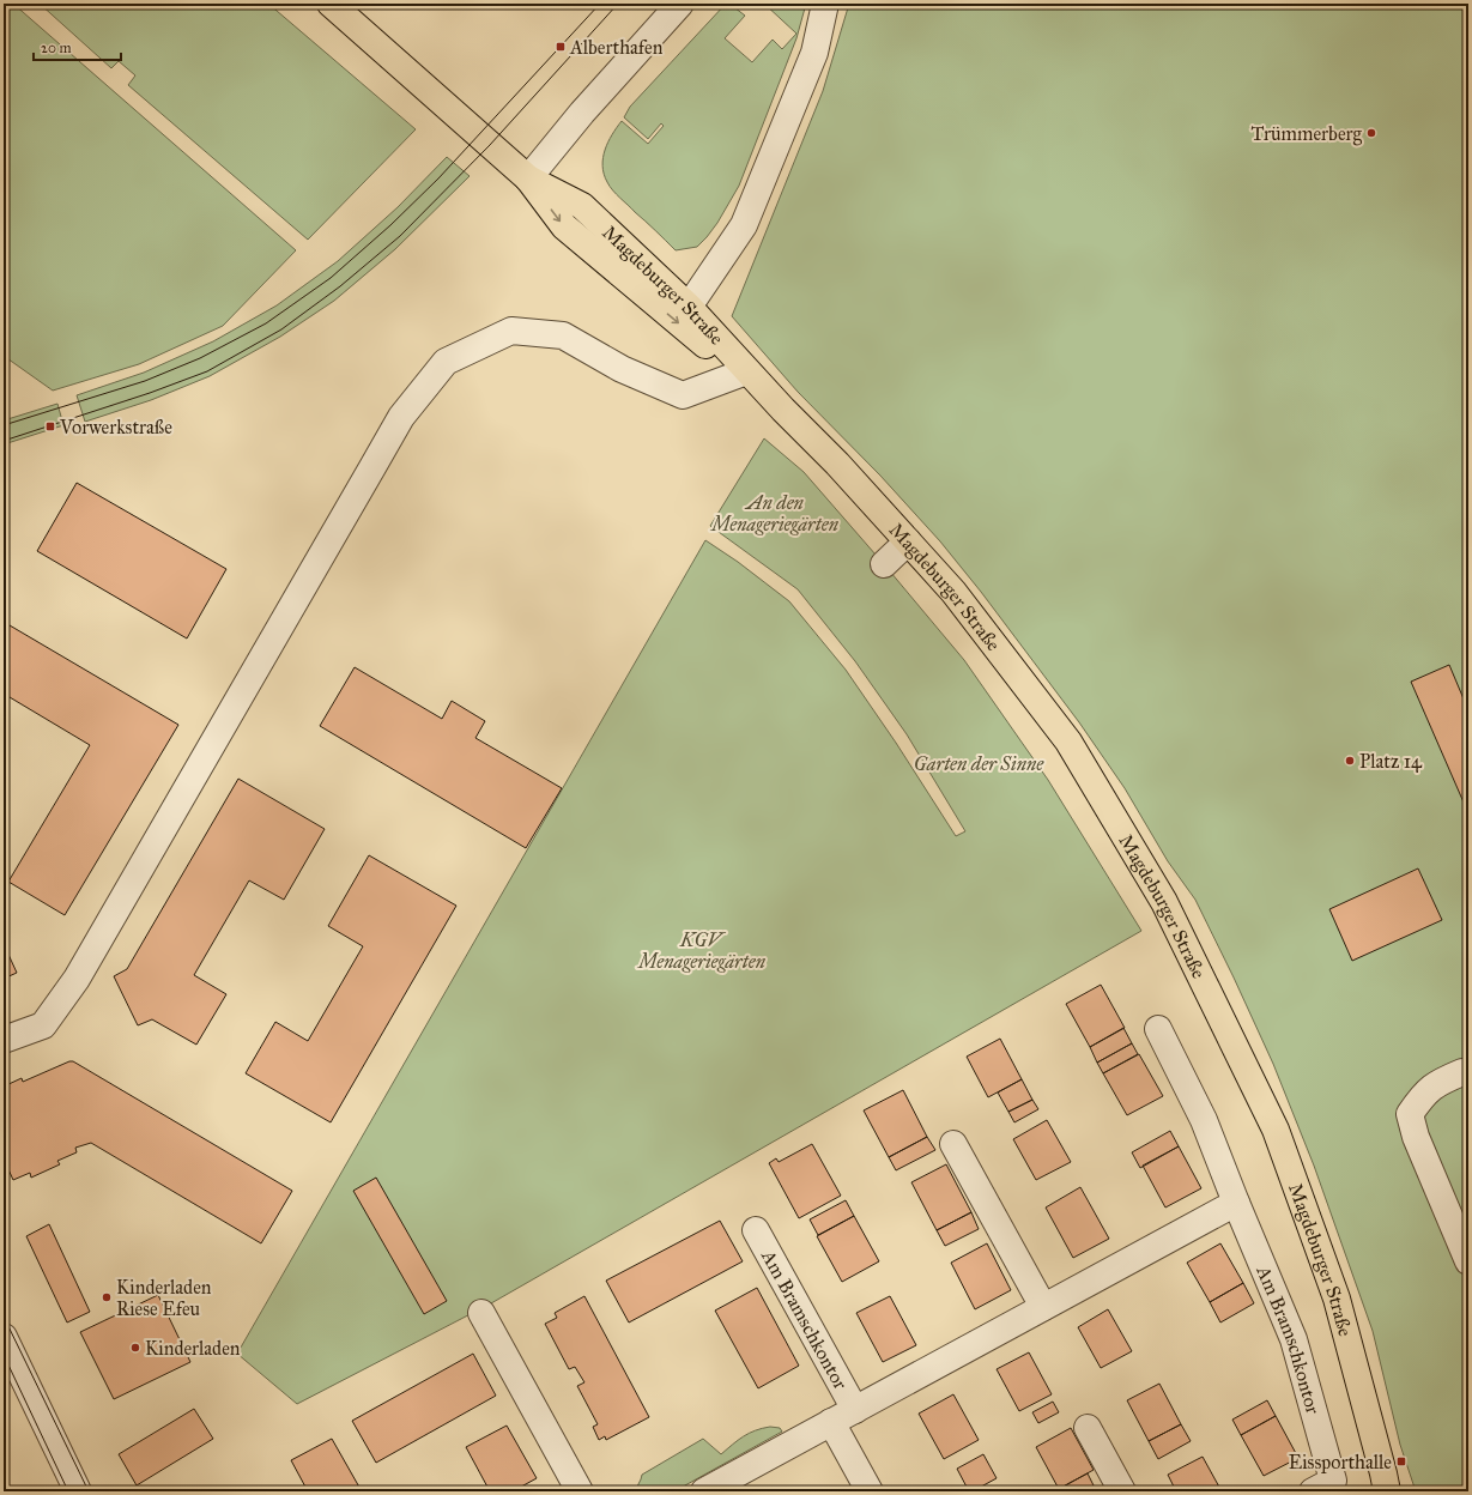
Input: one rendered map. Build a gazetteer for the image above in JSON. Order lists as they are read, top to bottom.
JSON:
{
  "streets": {
    "main road": ["Magdeburger Straße"],
    "street": ["Am Bramschkontor"]
  },
  "parks": ["An den Menageriegärten", "Garten der Sinne", "KGV Menageriegärten"],
  "places": {
    "transit": ["Alberthafen", "Vorwerkstraße", "Eissporthalle"],
    "other": [
      "Trümmerberg",
      "Platz 14",
      "Kinderladen Riese Efeu",
      "Kinderladen"
    ]
  },
  "scale_bar": "20 m"
}
